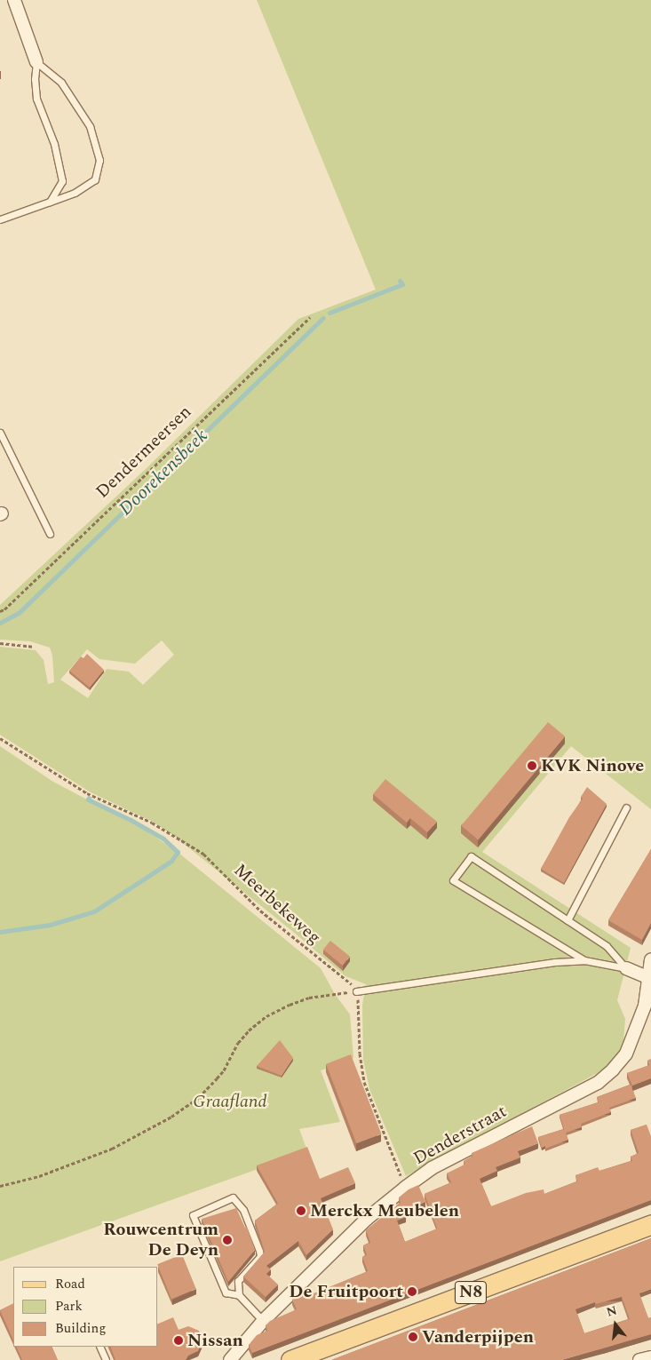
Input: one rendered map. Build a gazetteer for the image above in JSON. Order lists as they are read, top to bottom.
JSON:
{
  "streets": {
    "main road": ["N8"],
    "street": ["Denderstraat"],
    "path": ["Dendermeersen", "Meerbekeweg"]
  },
  "water": ["Doorekensbeek"],
  "parks": ["Graafland"],
  "places": [
    "KVK Ninove",
    "Merckx Meubelen",
    "Rouwcentrum De Deyn",
    "De Fruitpoort",
    "Vanderpijpen",
    "Nissan"
  ],
  "legend": ["Road", "Park", "Building"],
  "north": "top"
}
